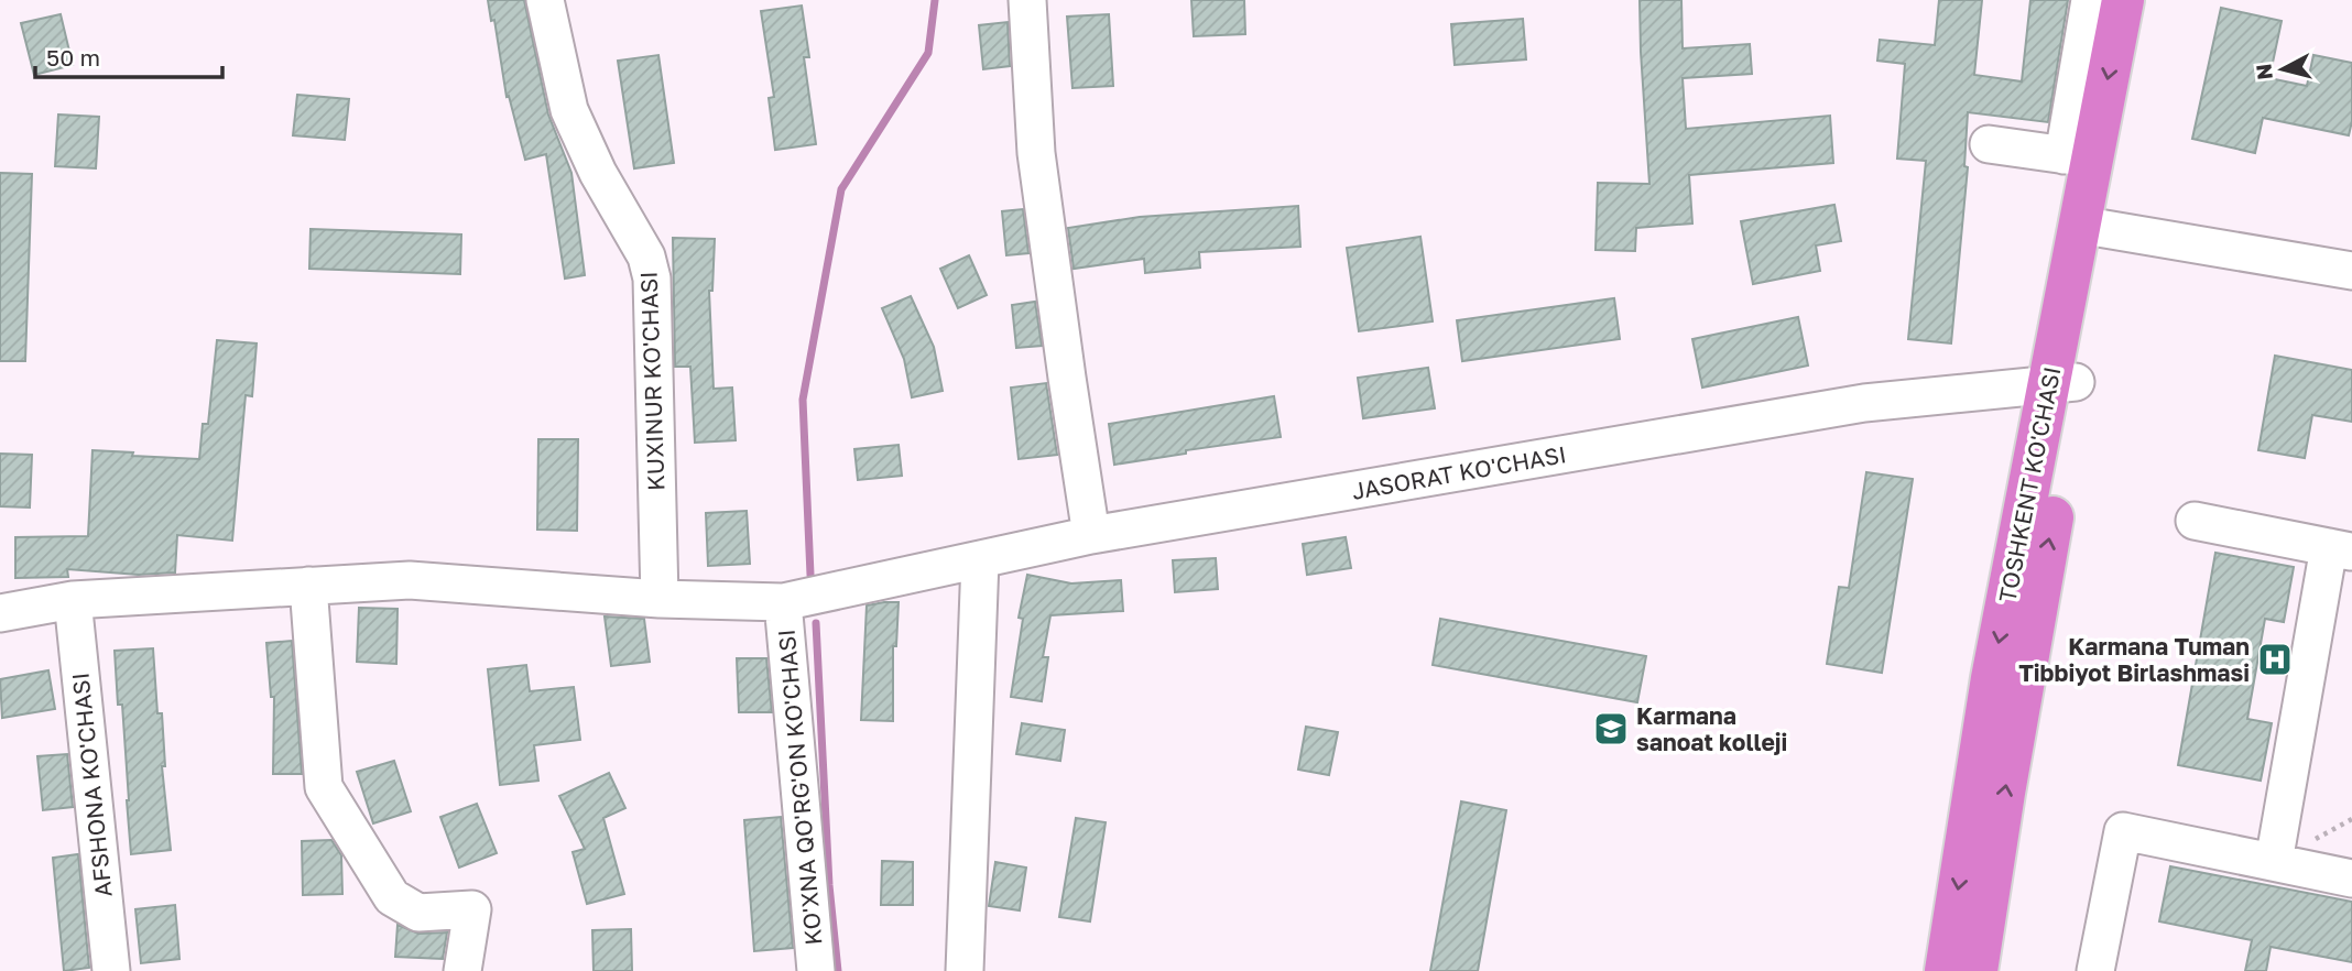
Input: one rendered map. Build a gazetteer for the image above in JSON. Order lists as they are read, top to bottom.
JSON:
{
  "streets": {
    "highway": ["TOSHKENT KO'CHASI"],
    "street": [
      "KUXINUR KO'CHASI",
      "JASORAT KO'CHASI",
      "AFSHONA KO'CHASI",
      "KO'XNA QO'RG'ON KO'CHASI"
    ]
  },
  "crossings": [
    ["KUXINUR KO'CHASI", "JASORAT KO'CHASI"],
    ["JASORAT KO'CHASI", "TOSHKENT KO'CHASI"],
    ["JASORAT KO'CHASI", "AFSHONA KO'CHASI"],
    ["JASORAT KO'CHASI", "KO'XNA QO'RG'ON KO'CHASI"]
  ],
  "places": {
    "hospital": ["Karmana Tuman Tibbiyot Birlashmasi"],
    "school or university": ["Karmana sanoat kolleji"]
  },
  "scale_bar": "50 m",
  "north": "left"
}
